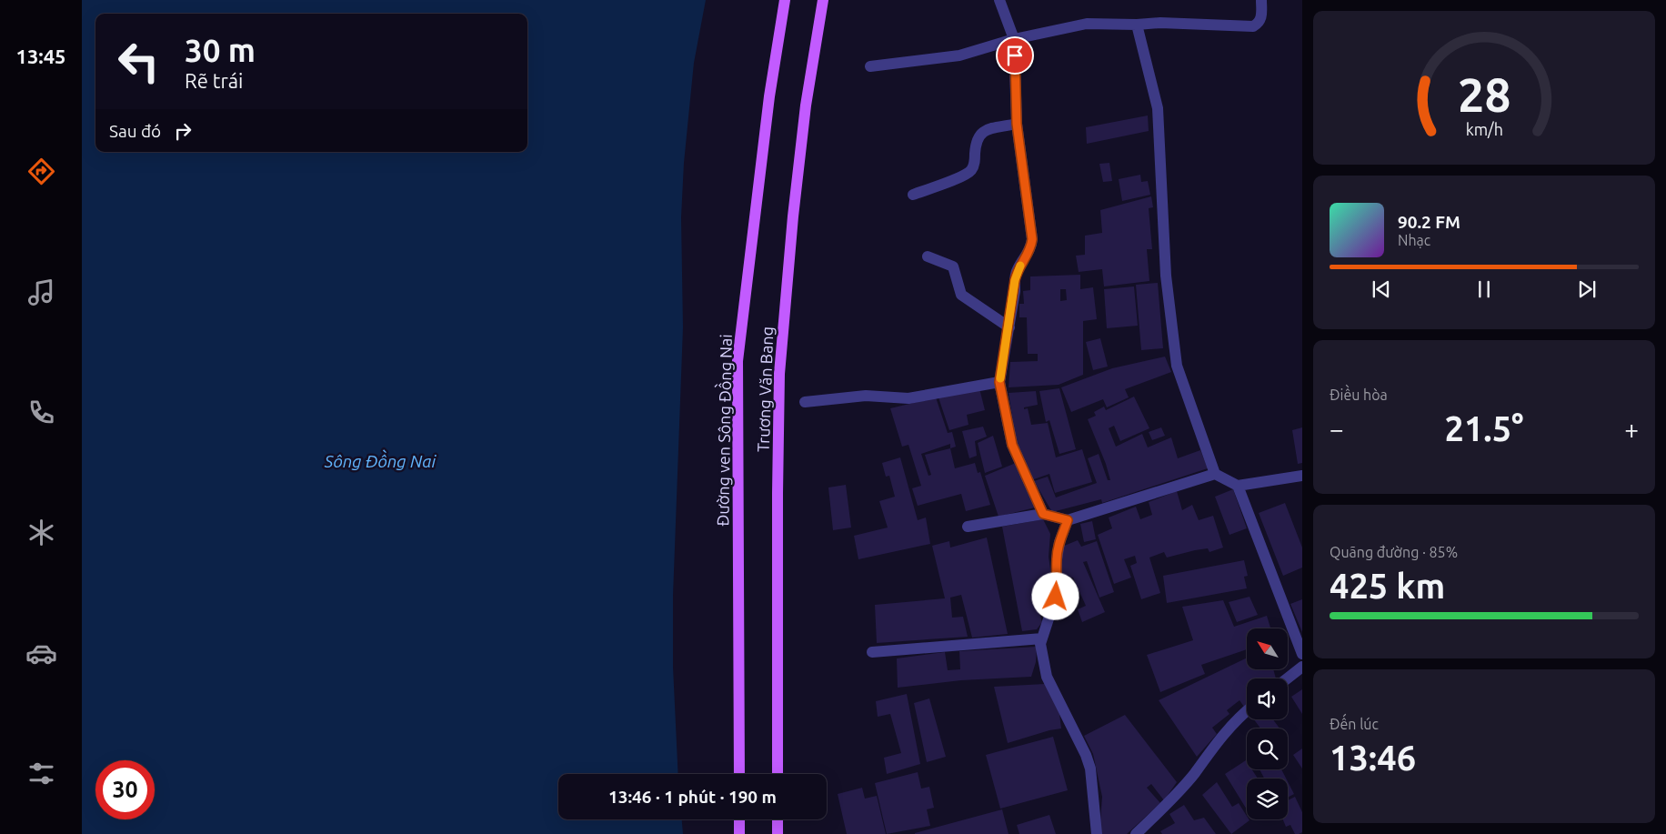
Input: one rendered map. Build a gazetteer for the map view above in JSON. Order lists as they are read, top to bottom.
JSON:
{
  "streets": {
    "main road": ["Trương Văn Bang", "Đường ven Sông Đồng Nai"]
  },
  "water": ["Sông Đồng Nai"],
  "north": "top left",
  "page": {
    "tabs": "13:45",
    "turn": ["30 m", "Rẽ trái"],
    "then": "Sau đó",
    "song": ["90.2 FM", "Nhạc"],
    "tile": [
      "Điều hòa",
      ["Quãng đường · 85%", "425 km"],
      ["Đến lúc", "13:46"]
    ],
    "heat": ["−", "21.5°", "+"],
    "limit": "30",
    "trip": "13:46 · 1 phút · 190 m",
    "gauge": ["28", "km/h"]
  }
}
